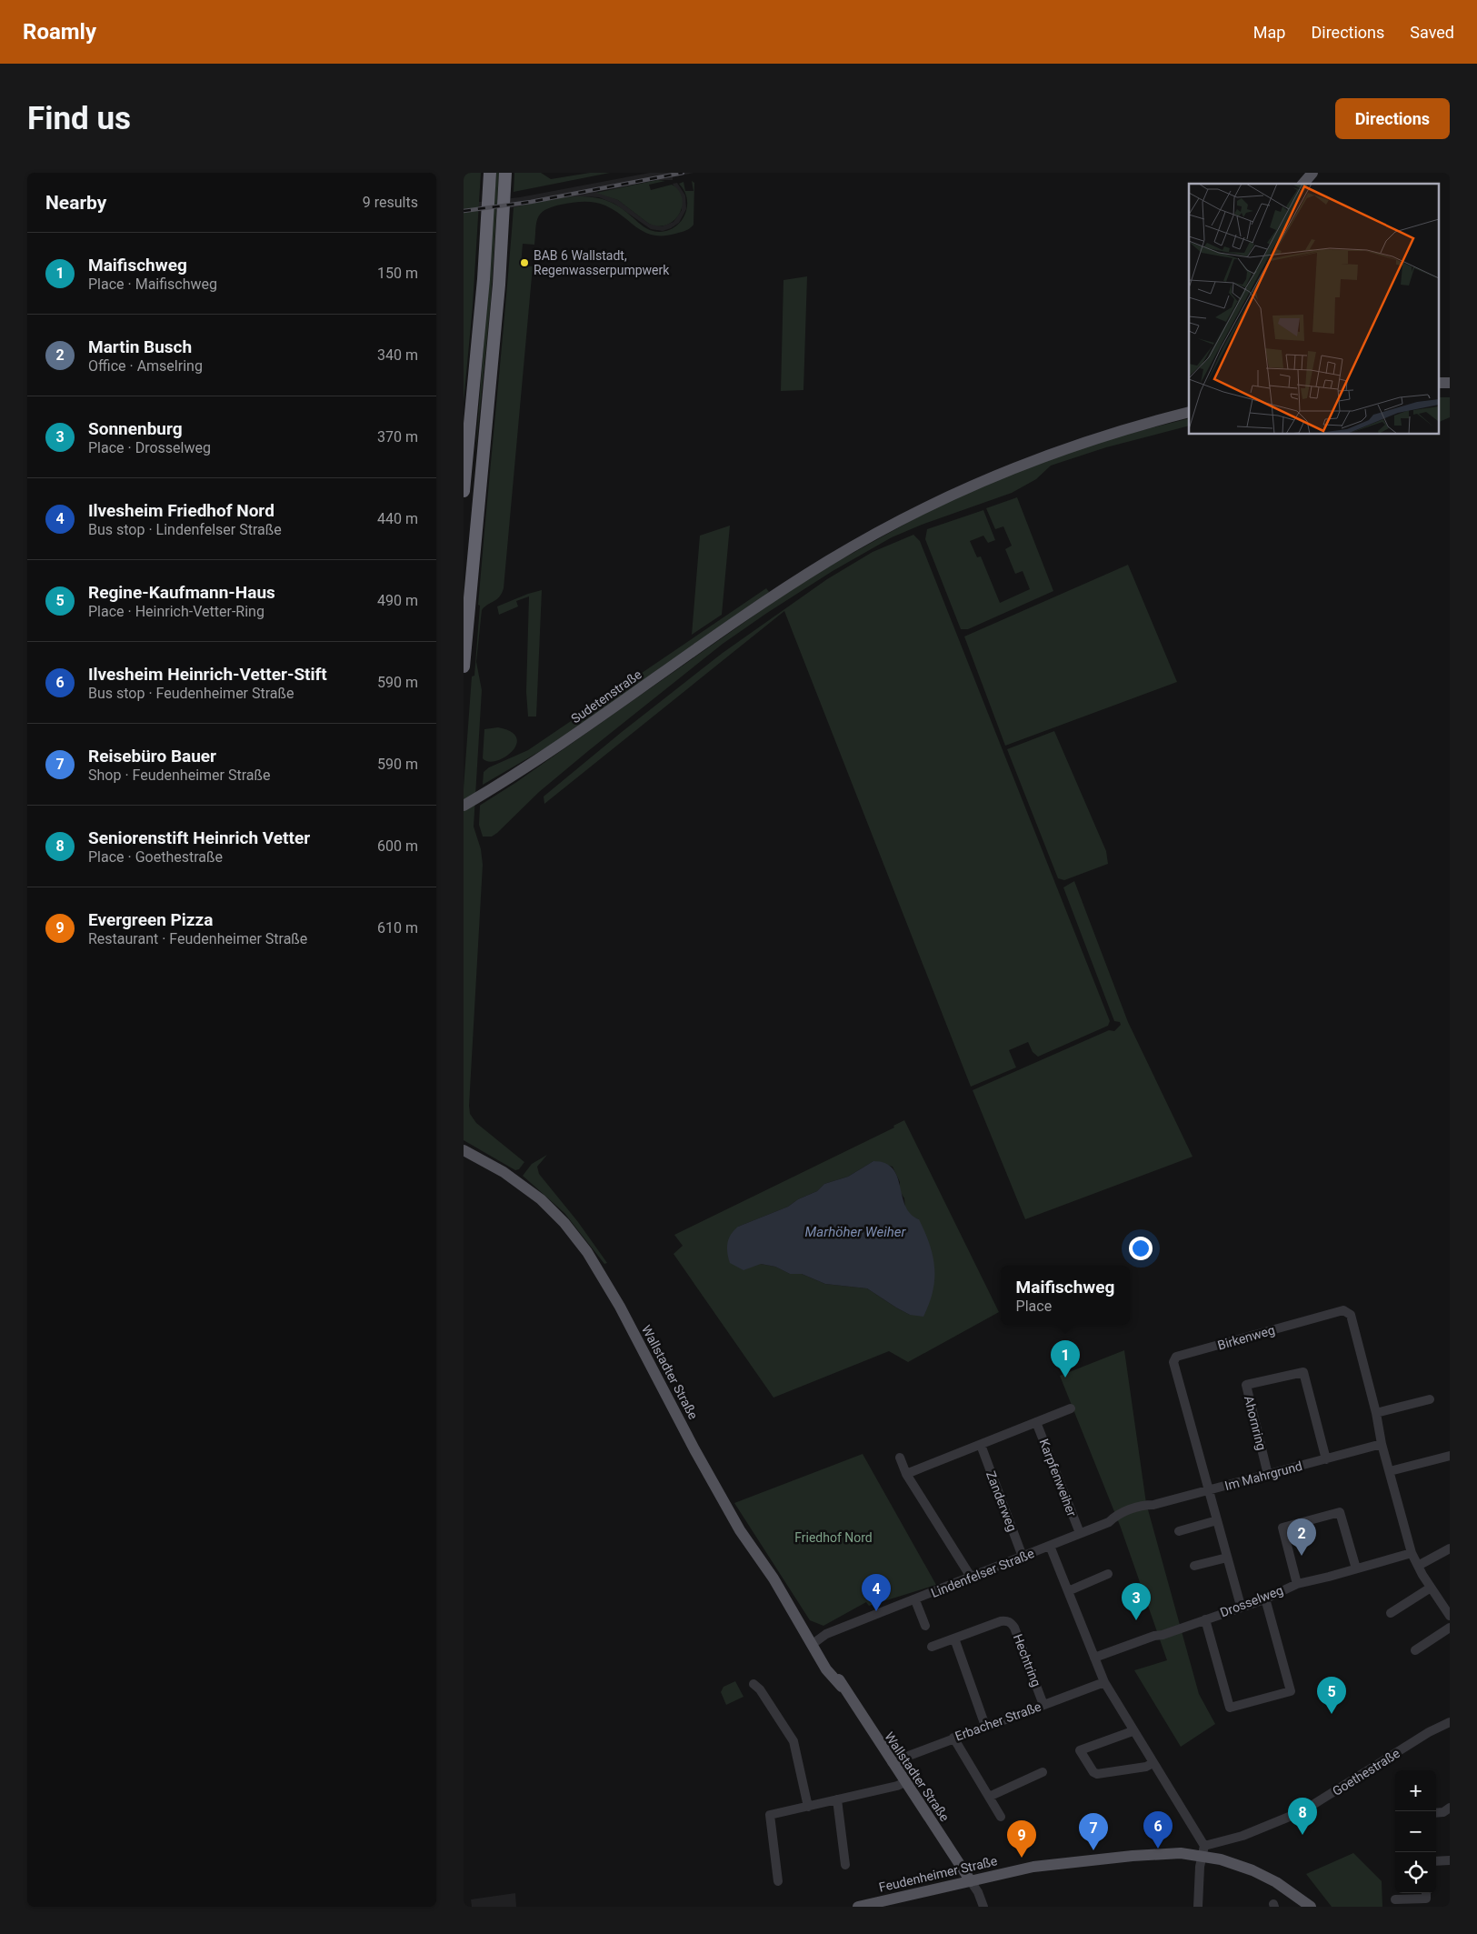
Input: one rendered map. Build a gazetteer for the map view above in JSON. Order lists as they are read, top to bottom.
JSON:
{
  "streets": {
    "main road": ["Sudetenstraße", "Wallstadter Straße", "Feudenheimer Straße"],
    "street": [
      "Birkenweg",
      "Ahornring",
      "Im Mahrgrund",
      "Karpfenweiher",
      "Zanderweg",
      "Lindenfelser Straße",
      "Drosselweg",
      "Hechtring",
      "Erbacher Straße",
      "Goethestraße"
    ]
  },
  "crossings": [
    ["Birkenweg", "Im Mahrgrund"],
    ["Birkenweg", "Drosselweg"],
    ["Wallstadter Straße", "Lindenfelser Straße"],
    ["Wallstadter Straße", "Erbacher Straße"],
    ["Wallstadter Straße", "Feudenheimer Straße"],
    ["Ahornring", "Im Mahrgrund"],
    ["Im Mahrgrund", "Karpfenweiher"],
    ["Im Mahrgrund", "Lindenfelser Straße"],
    ["Zanderweg", "Lindenfelser Straße"],
    ["Hechtring", "Erbacher Straße"],
    ["Goethestraße", "Feudenheimer Straße"]
  ],
  "water": ["Marhöher Weiher"],
  "parks": ["Friedhof Nord"],
  "places": ["BAB 6 Wallstadt, Regenwasserpumpwerk"],
  "page": {
    "header": "Roamly",
    "nav": ["Map", "Directions", "Saved"],
    "buttons": "Directions",
    "title": "Find us",
    "heading": ["Nearby", "9 results"],
    "list": [
      {
        "mark": "1",
        "name": "Maifischweg",
        "note": "Place · Maifischweg",
        "value": "150 m"
      },
      {
        "mark": "2",
        "name": "Martin Busch",
        "note": "Office · Amselring",
        "value": "340 m"
      },
      {
        "mark": "3",
        "name": "Sonnenburg",
        "note": "Place · Drosselweg",
        "value": "370 m"
      },
      {
        "mark": "4",
        "name": "Ilvesheim Friedhof Nord",
        "note": "Bus stop · Lindenfelser Straße",
        "value": "440 m"
      },
      {
        "mark": "5",
        "name": "Regine-Kaufmann-Haus",
        "note": "Place · Heinrich-Vetter-Ring",
        "value": "490 m"
      },
      {
        "mark": "6",
        "name": "Ilvesheim Heinrich-Vetter-Stift",
        "note": "Bus stop · Feudenheimer Straße",
        "value": "590 m"
      },
      {
        "mark": "7",
        "name": "Reisebüro Bauer",
        "note": "Shop · Feudenheimer Straße",
        "value": "590 m"
      },
      {
        "mark": "8",
        "name": "Seniorenstift Heinrich Vetter",
        "note": "Place · Goethestraße",
        "value": "600 m"
      },
      {
        "mark": "9",
        "name": "Evergreen Pizza",
        "note": "Restaurant · Feudenheimer Straße",
        "value": "610 m"
      }
    ],
    "popup": ["Maifischweg", "Place"],
    "pins": [
      "1",
      "2",
      "4",
      "3",
      "5",
      "8",
      "6",
      "7",
      "9"
    ],
    "map_buttons": ["+", "−"]
  }
}
